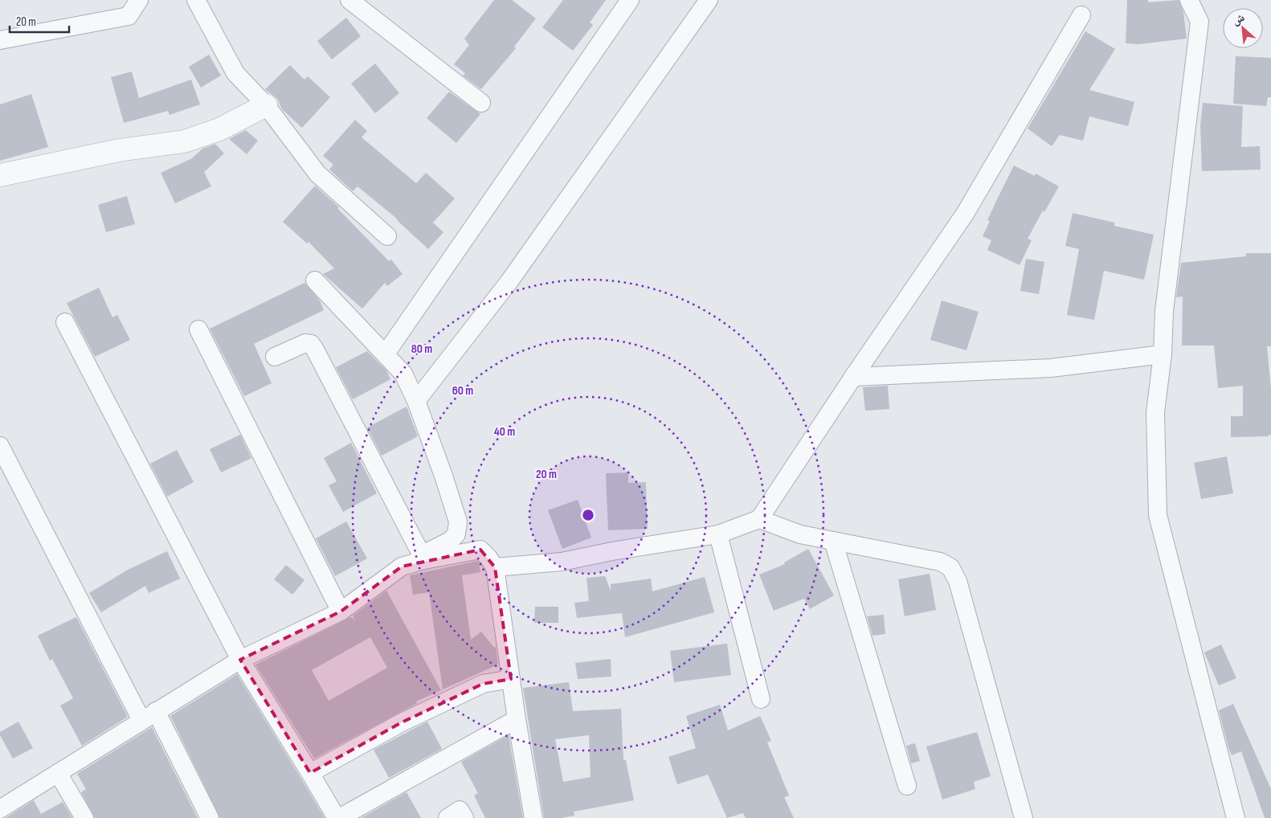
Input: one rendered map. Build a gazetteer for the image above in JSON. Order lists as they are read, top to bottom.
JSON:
{
  "scale_bar": "20 m",
  "north": "top left",
  "rings": [
    "80 m",
    "60 m",
    "40 m",
    "20 m"
  ]
}
